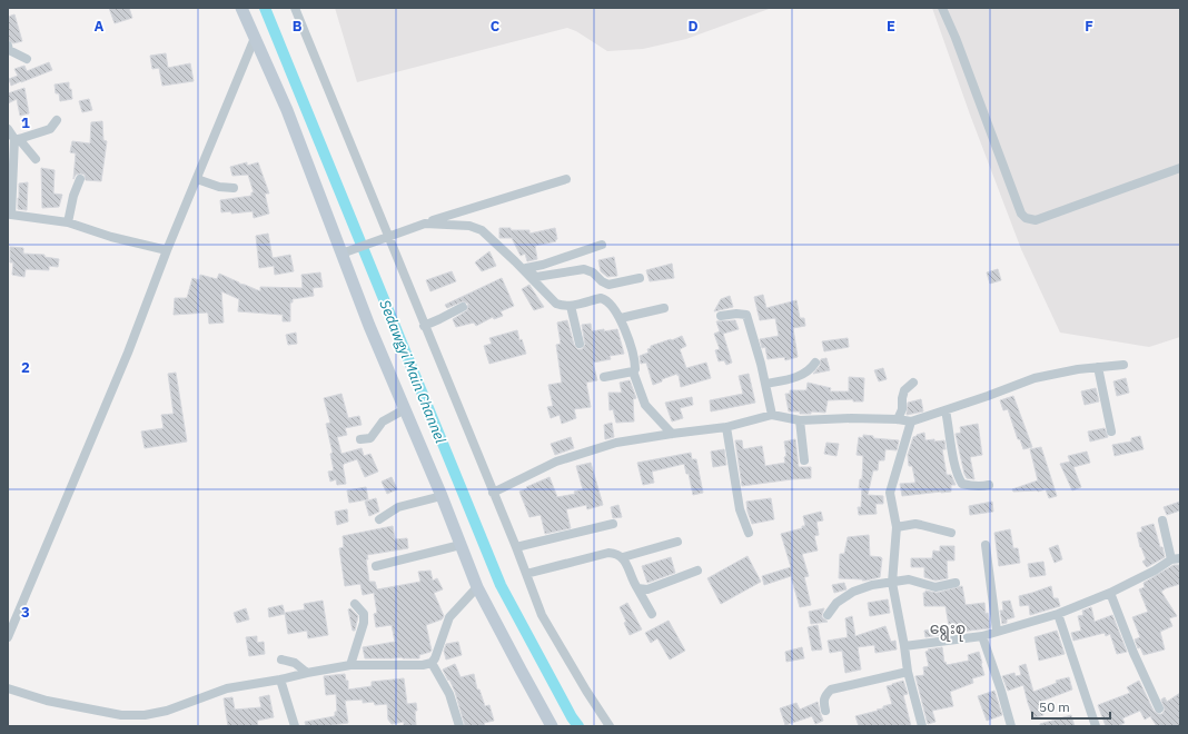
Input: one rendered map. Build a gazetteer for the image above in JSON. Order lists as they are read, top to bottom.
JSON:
{
  "districts": ["ရွေးစု"],
  "water": ["Sedawgyi Main Channel"],
  "scale_bar": "50 m",
  "grid": {
    "columns": [
      "A",
      "B",
      "C",
      "D",
      "E",
      "F"
    ],
    "rows": ["1", "2", "3"]
  }
}
